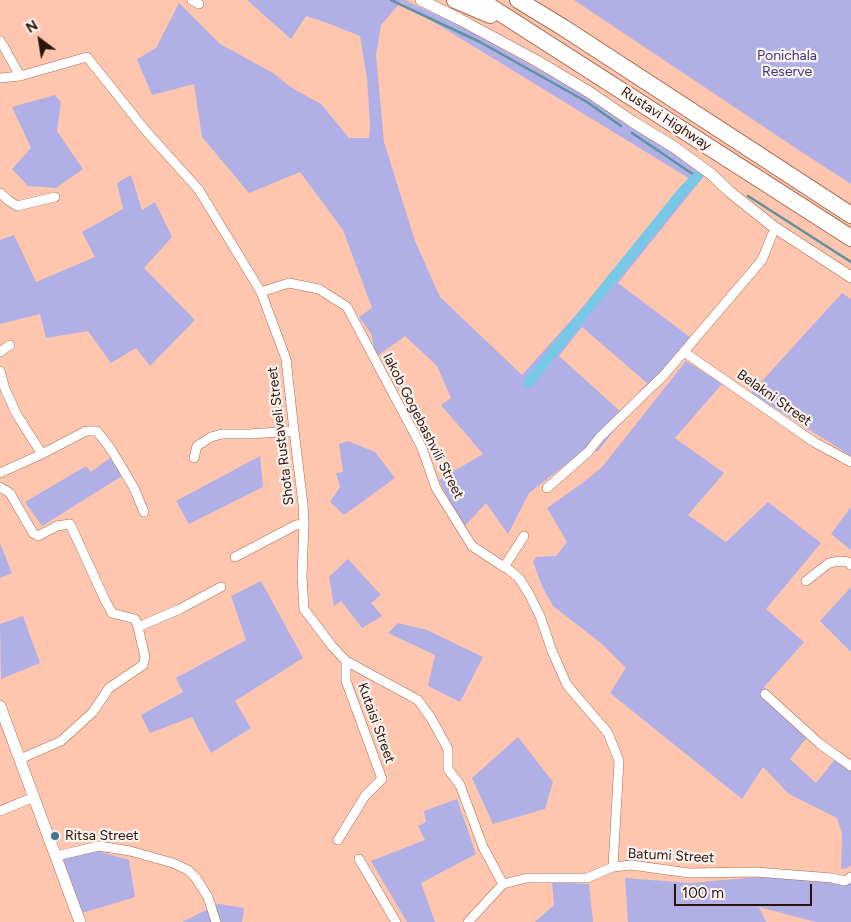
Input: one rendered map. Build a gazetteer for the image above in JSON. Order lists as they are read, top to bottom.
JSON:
{
  "streets": {
    "highway": ["Rustavi Highway"],
    "street": [
      "Belakni Street",
      "Iakob Gogebashvili Street",
      "Shota Rustaveli Street",
      "Kutaisi Street",
      "Batumi Street"
    ]
  },
  "crossings": [
    ["Iakob Gogebashvili Street", "Shota Rustaveli Street"],
    ["Iakob Gogebashvili Street", "Batumi Street"],
    ["Shota Rustaveli Street", "Kutaisi Street"],
    ["Shota Rustaveli Street", "Batumi Street"]
  ],
  "parks": ["Ponichala Reserve"],
  "places": ["Ritsa Street"],
  "scale_bar": "100 m",
  "north": "top left"
}
